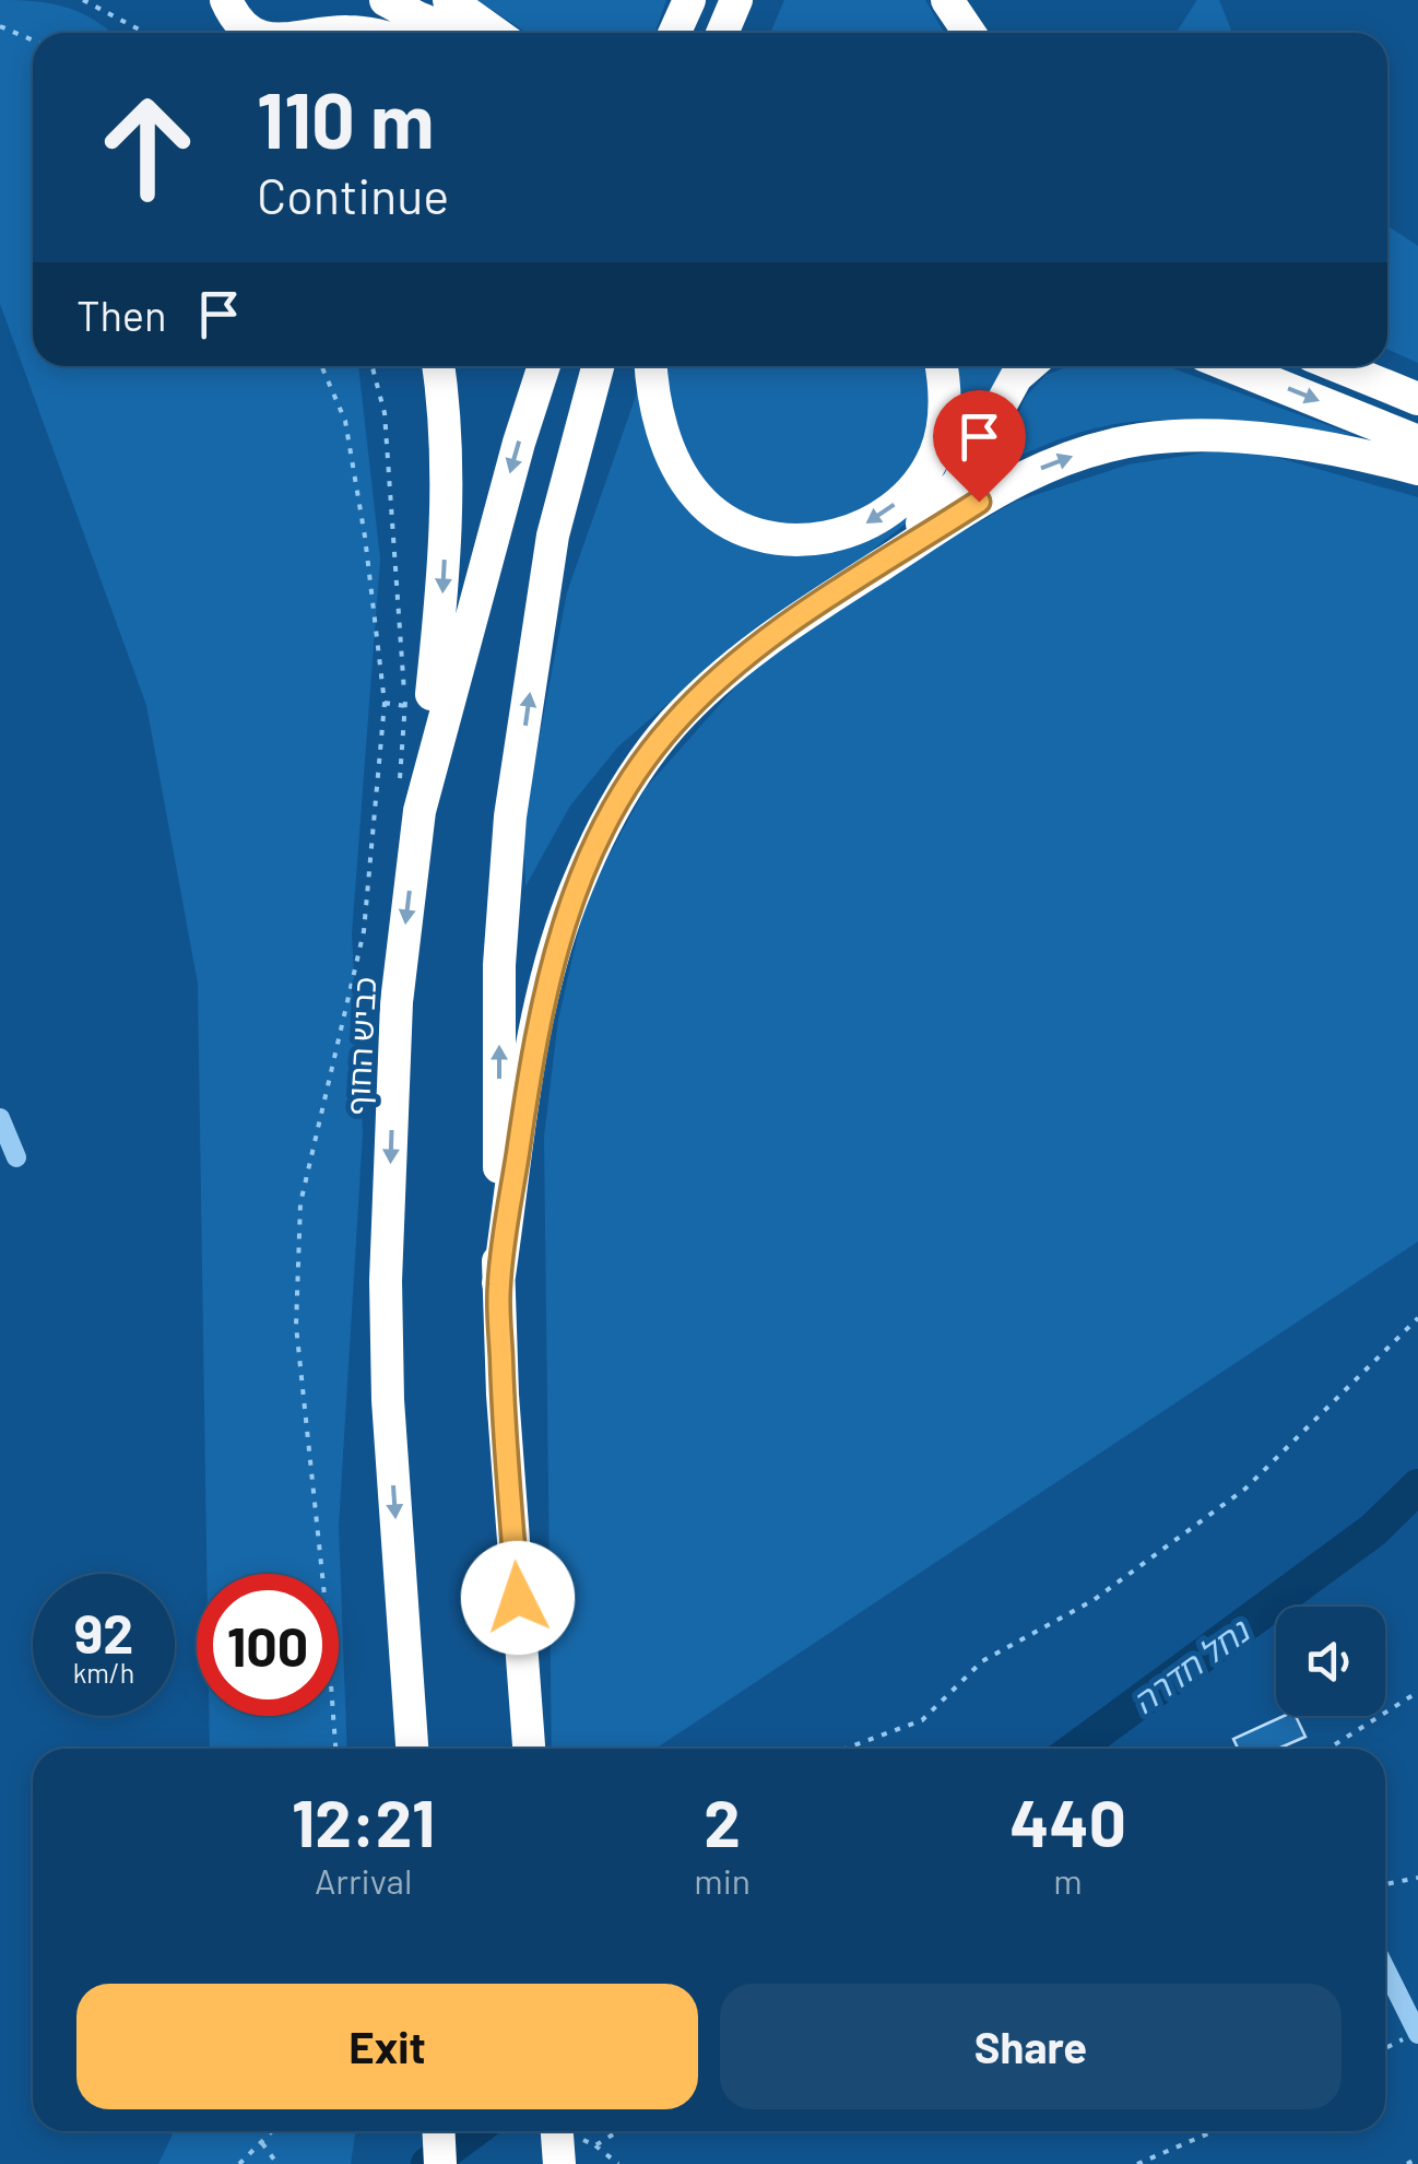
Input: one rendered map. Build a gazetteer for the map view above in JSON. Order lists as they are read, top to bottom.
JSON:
{
  "streets": {
    "highway": ["כביש החוף"]
  },
  "water": ["נחל חדרה"],
  "page": {
    "turn": ["110 m", "Continue"],
    "then": "Then",
    "speed": "92 km/h",
    "limit": "100",
    "eta": [
      "12:21",
      "Arrival",
      "2",
      "min",
      "440",
      "m"
    ],
    "buttons": ["Exit", "Share"]
  }
}
